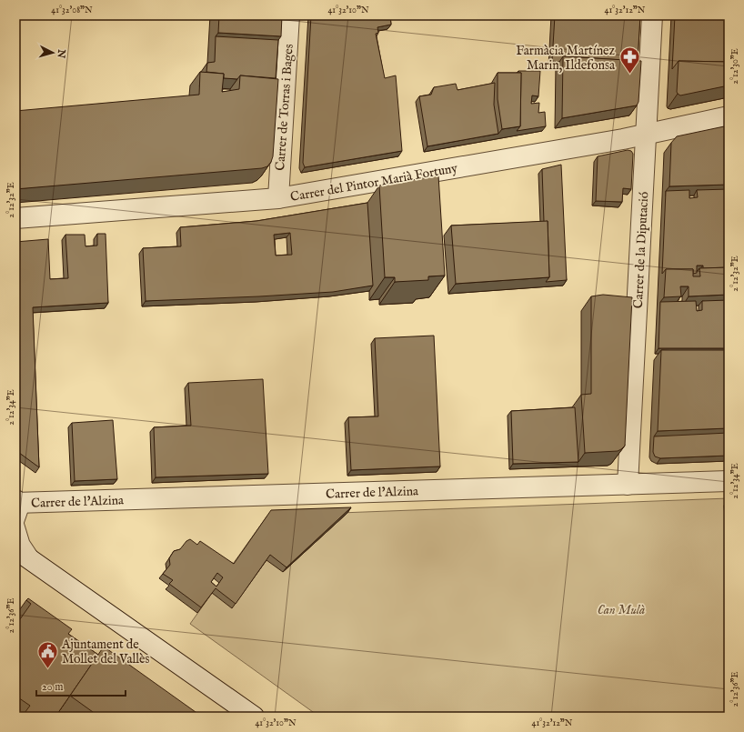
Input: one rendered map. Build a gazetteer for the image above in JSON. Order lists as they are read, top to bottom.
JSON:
{
  "streets": {
    "street": [
      "Carrer de Torras i Bages",
      "Carrer del Pintor Marià Fortuny",
      "Carrer de la Diputació",
      "Carrer de l'Alzina"
    ]
  },
  "crossings": [
    ["Carrer de Torras i Bages", "Carrer del Pintor Marià Fortuny"],
    ["Carrer del Pintor Marià Fortuny", "Carrer de la Diputació"],
    ["Carrer de la Diputació", "Carrer de l'Alzina"]
  ],
  "parks": ["Can Mulà"],
  "places": {
    "pharmacy": ["Farmàcia Martínez Marin, Ildefonsa"],
    "public building": ["Ajuntament de Mollet del Vallès"]
  },
  "scale_bar": "20 m",
  "north": "right",
  "coordinates": [
    "41°32'08\"N",
    "41°32'10\"N",
    "41°32'12\"N",
    "2°12'30\"E",
    "2°12'32\"E",
    "2°12'34\"E",
    "2°12'36\"E"
  ]
}
